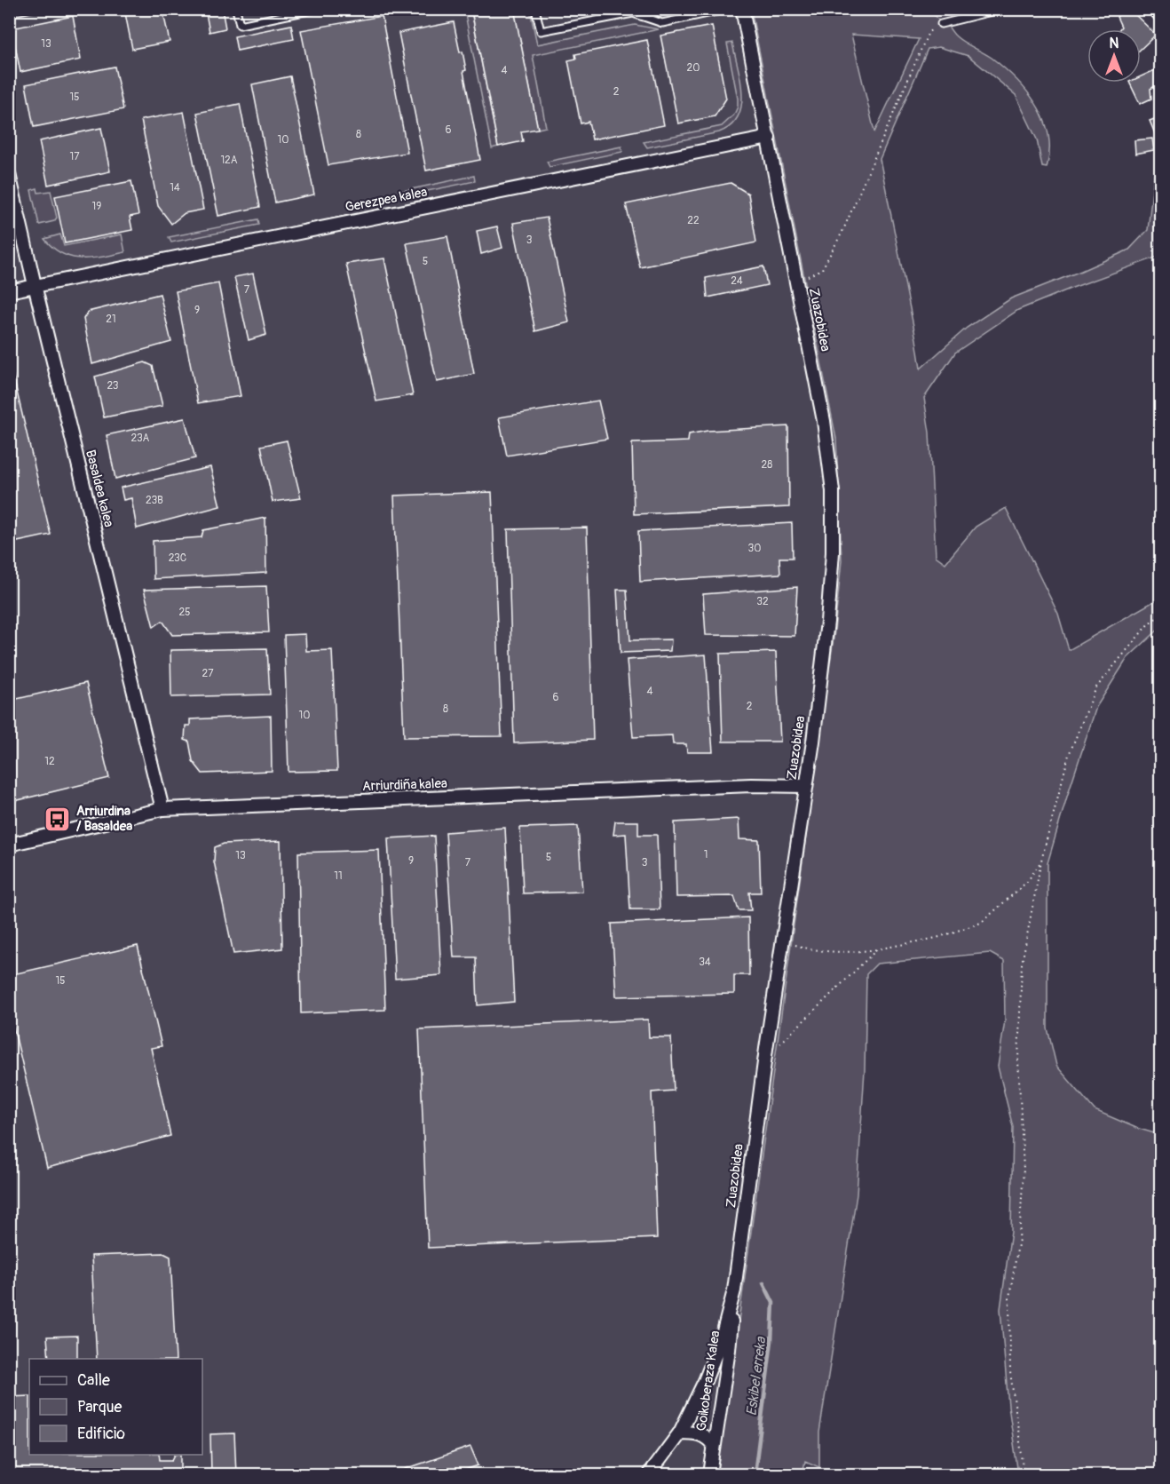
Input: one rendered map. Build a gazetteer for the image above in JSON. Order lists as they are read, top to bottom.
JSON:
{
  "streets": {
    "street": [
      "Gerezpea kalea",
      "Zuazobidea",
      "Basaldea kalea",
      "Arriurdiña kalea",
      "Goikoberaza Kalea"
    ]
  },
  "crossings": [
    ["Gerezpea kalea", "Zuazobidea"],
    ["Gerezpea kalea", "Basaldea kalea"],
    ["Zuazobidea", "Arriurdiña kalea"],
    ["Zuazobidea", "Goikoberaza Kalea"],
    ["Basaldea kalea", "Arriurdiña kalea"]
  ],
  "water": ["Eskibel erreka"],
  "places": {
    "bus stop": ["Arriurdina / Basaldea"]
  },
  "house_numbers": [
    "13",
    "20",
    "4",
    "2",
    "15",
    "6",
    "8",
    "10",
    "17",
    "12A",
    "14",
    "19",
    "22",
    "3",
    "5",
    "24",
    "7",
    "9",
    "21",
    "23",
    "23A",
    "28",
    "23B",
    "30",
    "23C",
    "32",
    "25",
    "27",
    "4",
    "6",
    "2",
    "8",
    "10",
    "12",
    "1",
    "13",
    "5",
    "9",
    "7",
    "3",
    "11",
    "34",
    "15"
  ],
  "legend": ["Calle", "Parque", "Edificio"],
  "north": "top"
}
